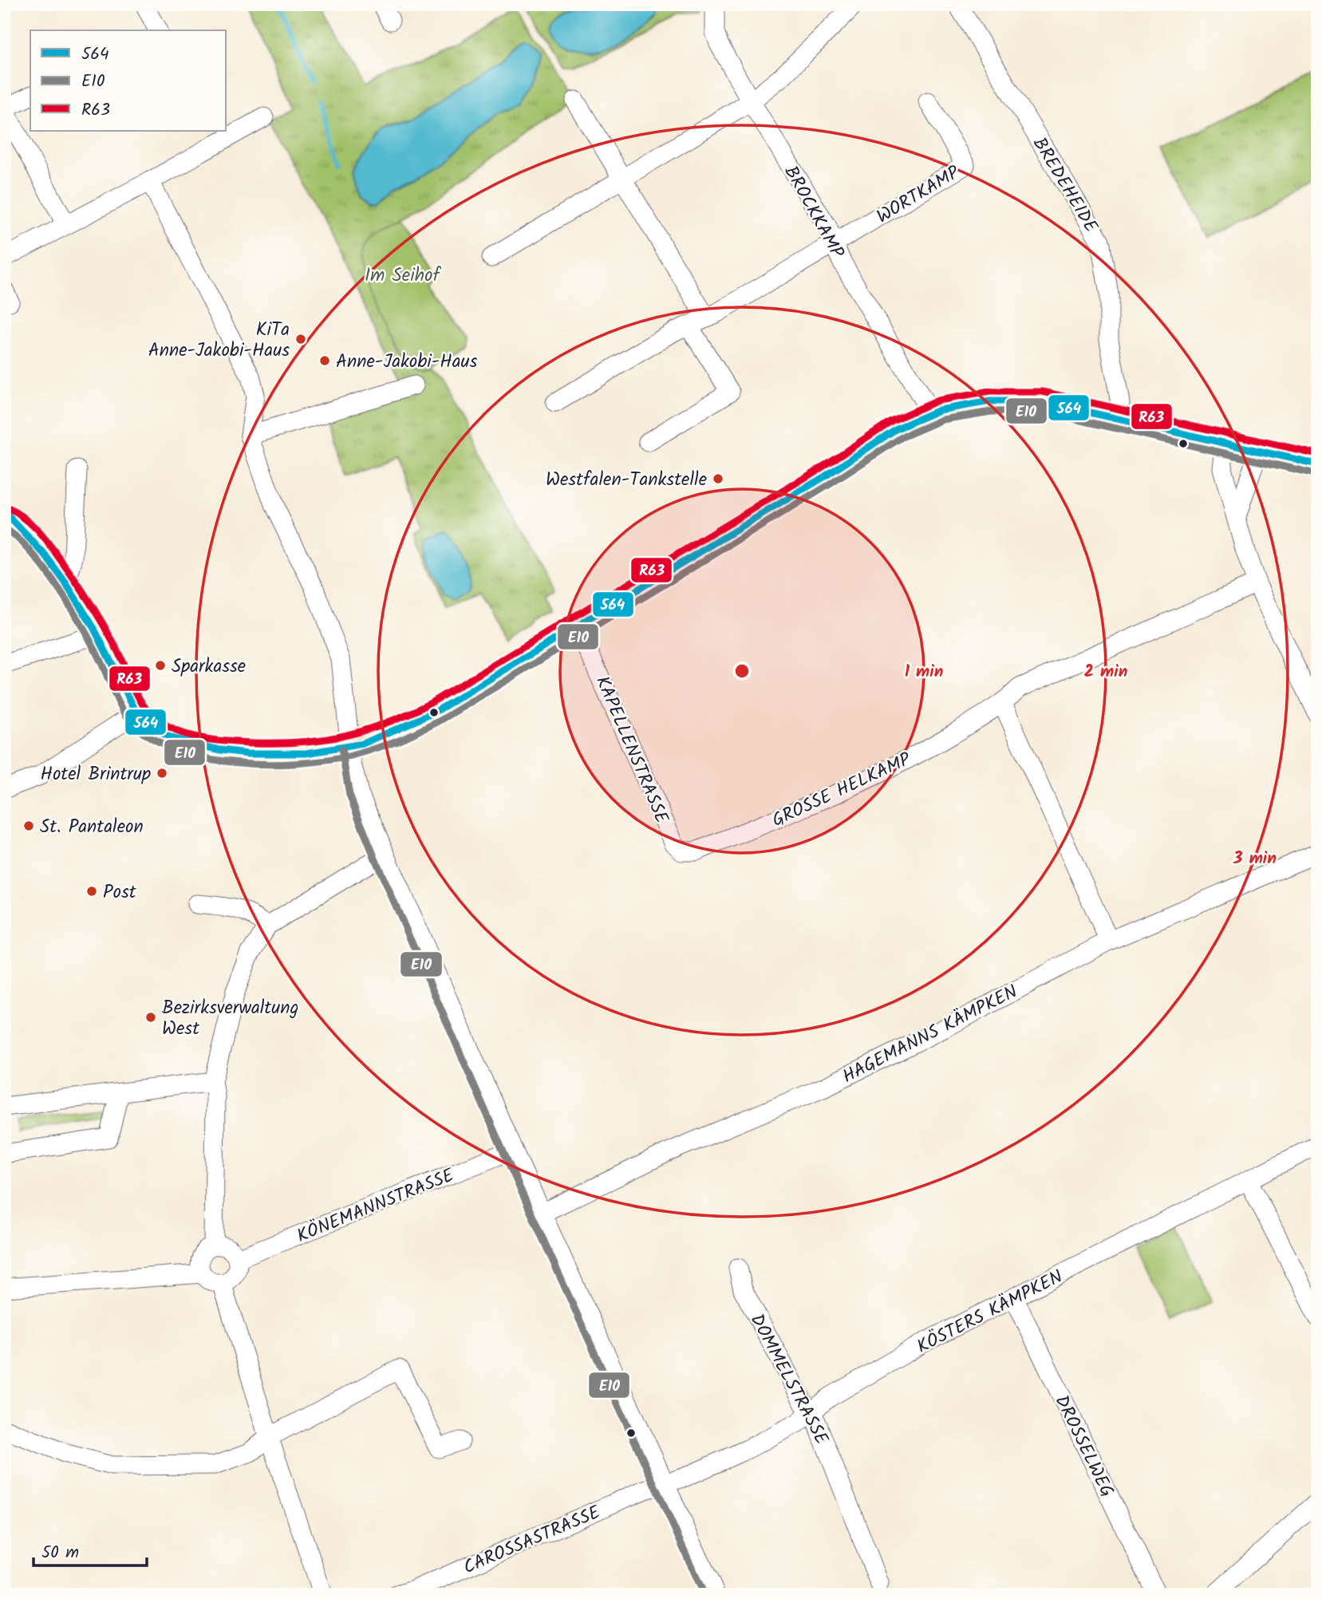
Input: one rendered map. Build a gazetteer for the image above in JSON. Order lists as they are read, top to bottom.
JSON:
{
  "streets": {
    "street": [
      "BREDEHEIDE",
      "WORTKAMP",
      "BROCKKAMP",
      "KAPELLENSTRASSE",
      "GROSSE HELKAMP",
      "HAGEMANNS KÄMPKEN",
      "KÖNEMANNSTRASSE",
      "KÖSTERS KÄMPKEN",
      "DOMMELSTRASSE",
      "DROSSELWEG",
      "CAROSSASTRASSE"
    ]
  },
  "crossings": [
    ["WORTKAMP", "BROCKKAMP"],
    ["KAPELLENSTRASSE", "GROSSE HELKAMP"],
    ["KÖSTERS KÄMPKEN", "DOMMELSTRASSE"],
    ["KÖSTERS KÄMPKEN", "DROSSELWEG"],
    ["KÖSTERS KÄMPKEN", "CAROSSASTRASSE"]
  ],
  "parks": ["Im Seihof"],
  "places": [
    "KiTa Anne-Jakobi-Haus",
    "Anne-Jakobi-Haus",
    "Westfalen-Tankstelle",
    "Sparkasse",
    "Hotel Brintrup",
    "St. Pantaleon",
    "Post",
    "Bezirksverwaltung West"
  ],
  "lines": ["transit line R63", "transit line 564", "transit line E10"],
  "legend": ["564", "E10", "R63"],
  "scale_bar": "50 m",
  "rings": ["1 min", "2 min", "3 min"]
}
